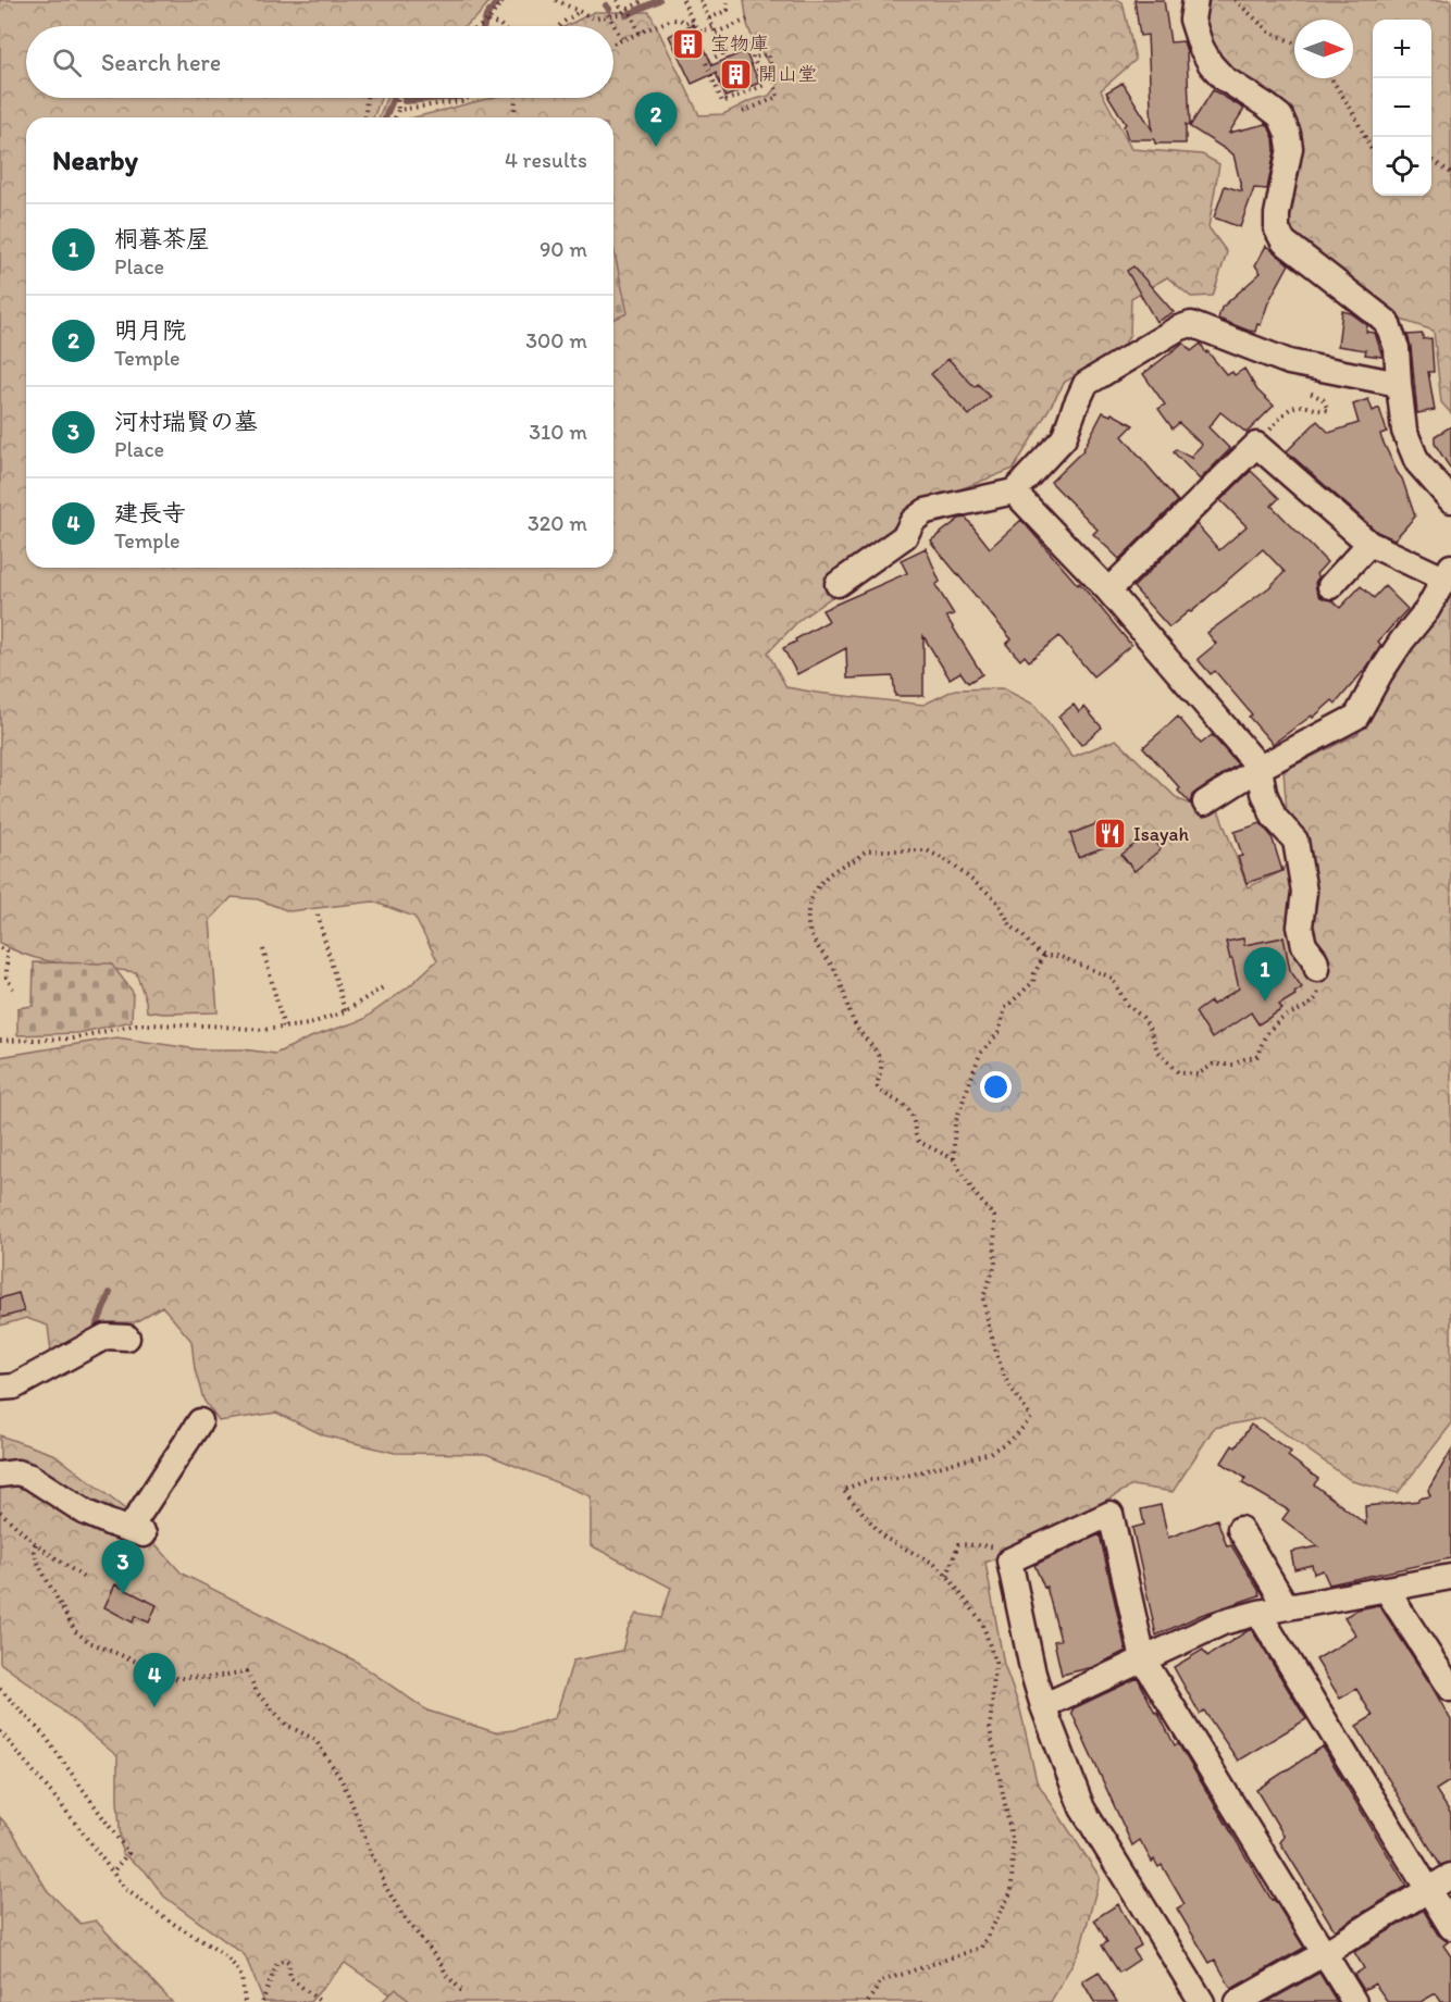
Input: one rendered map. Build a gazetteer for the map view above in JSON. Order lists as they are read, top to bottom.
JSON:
{
  "places": {
    "building": ["宝物庫", "開山堂"],
    "restaurant": ["Isayah"]
  },
  "north": "right",
  "page": {
    "map_buttons": ["+", "−"],
    "search": "Search here",
    "pins": [
      "2",
      "1",
      "3",
      "4"
    ],
    "heading": ["Nearby", "4 results"],
    "list": [
      {
        "mark": "1",
        "name": "桐暮茶屋",
        "note": "Place",
        "value": "90 m"
      },
      {
        "mark": "2",
        "name": "明月院",
        "note": "Temple",
        "value": "300 m"
      },
      {
        "mark": "3",
        "name": "河村瑞賢の墓",
        "note": "Place",
        "value": "310 m"
      },
      {
        "mark": "4",
        "name": "建長寺",
        "note": "Temple",
        "value": "320 m"
      }
    ]
  }
}
